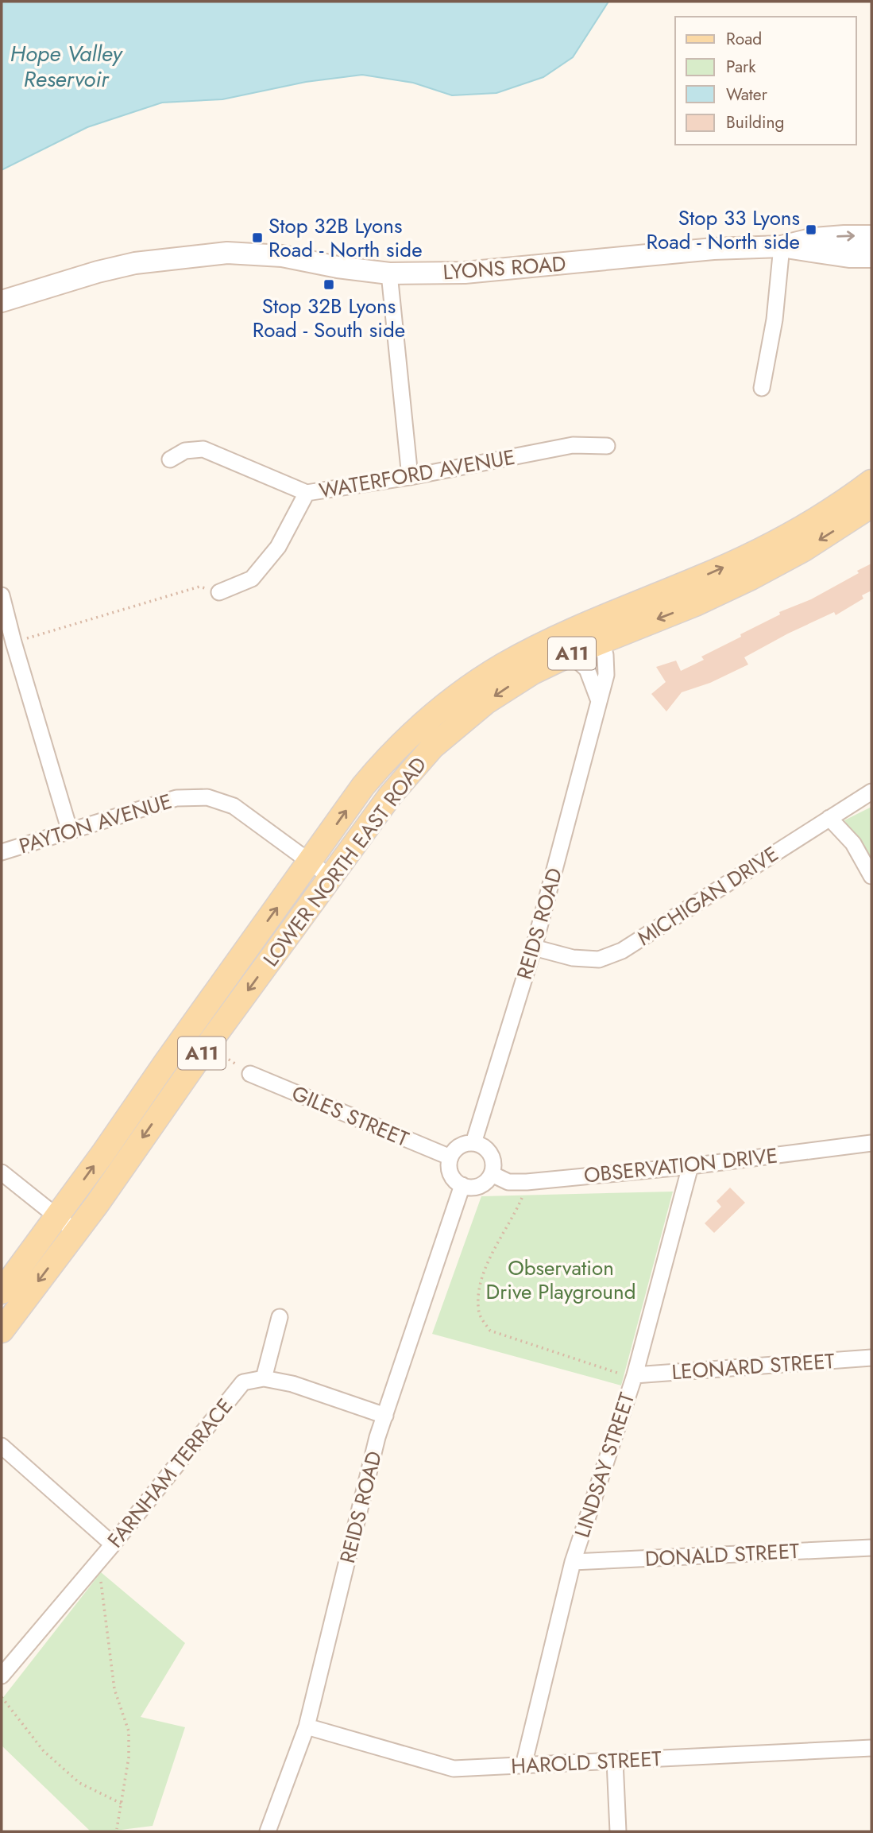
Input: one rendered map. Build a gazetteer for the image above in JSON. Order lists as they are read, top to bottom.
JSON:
{
  "streets": {
    "main road": ["A11", "LOWER NORTH EAST ROAD"],
    "street": [
      "LYONS ROAD",
      "WATERFORD AVENUE",
      "PAYTON AVENUE",
      "MICHIGAN DRIVE",
      "REIDS ROAD",
      "GILES STREET",
      "OBSERVATION DRIVE",
      "LEONARD STREET",
      "LINDSAY STREET",
      "FARNHAM TERRACE",
      "DONALD STREET",
      "HAROLD STREET"
    ]
  },
  "crossings": [
    ["PAYTON AVENUE", "LOWER NORTH EAST ROAD"],
    ["LOWER NORTH EAST ROAD", "REIDS ROAD"],
    ["MICHIGAN DRIVE", "REIDS ROAD"],
    ["REIDS ROAD", "GILES STREET"],
    ["REIDS ROAD", "OBSERVATION DRIVE"],
    ["REIDS ROAD", "HAROLD STREET"],
    ["GILES STREET", "OBSERVATION DRIVE"],
    ["OBSERVATION DRIVE", "LINDSAY STREET"],
    ["LEONARD STREET", "LINDSAY STREET"],
    ["LINDSAY STREET", "DONALD STREET"],
    ["LINDSAY STREET", "HAROLD STREET"]
  ],
  "water": ["Hope Valley Reservoir"],
  "parks": ["Observation Drive Playground"],
  "places": {
    "transit": ["Stop 33 Lyons Road - North side", "Stop 32B Lyons Road - North side", "Stop 32B Lyons Road - South side"]
  },
  "legend": [
    "Road",
    "Park",
    "Water",
    "Building"
  ]
}
